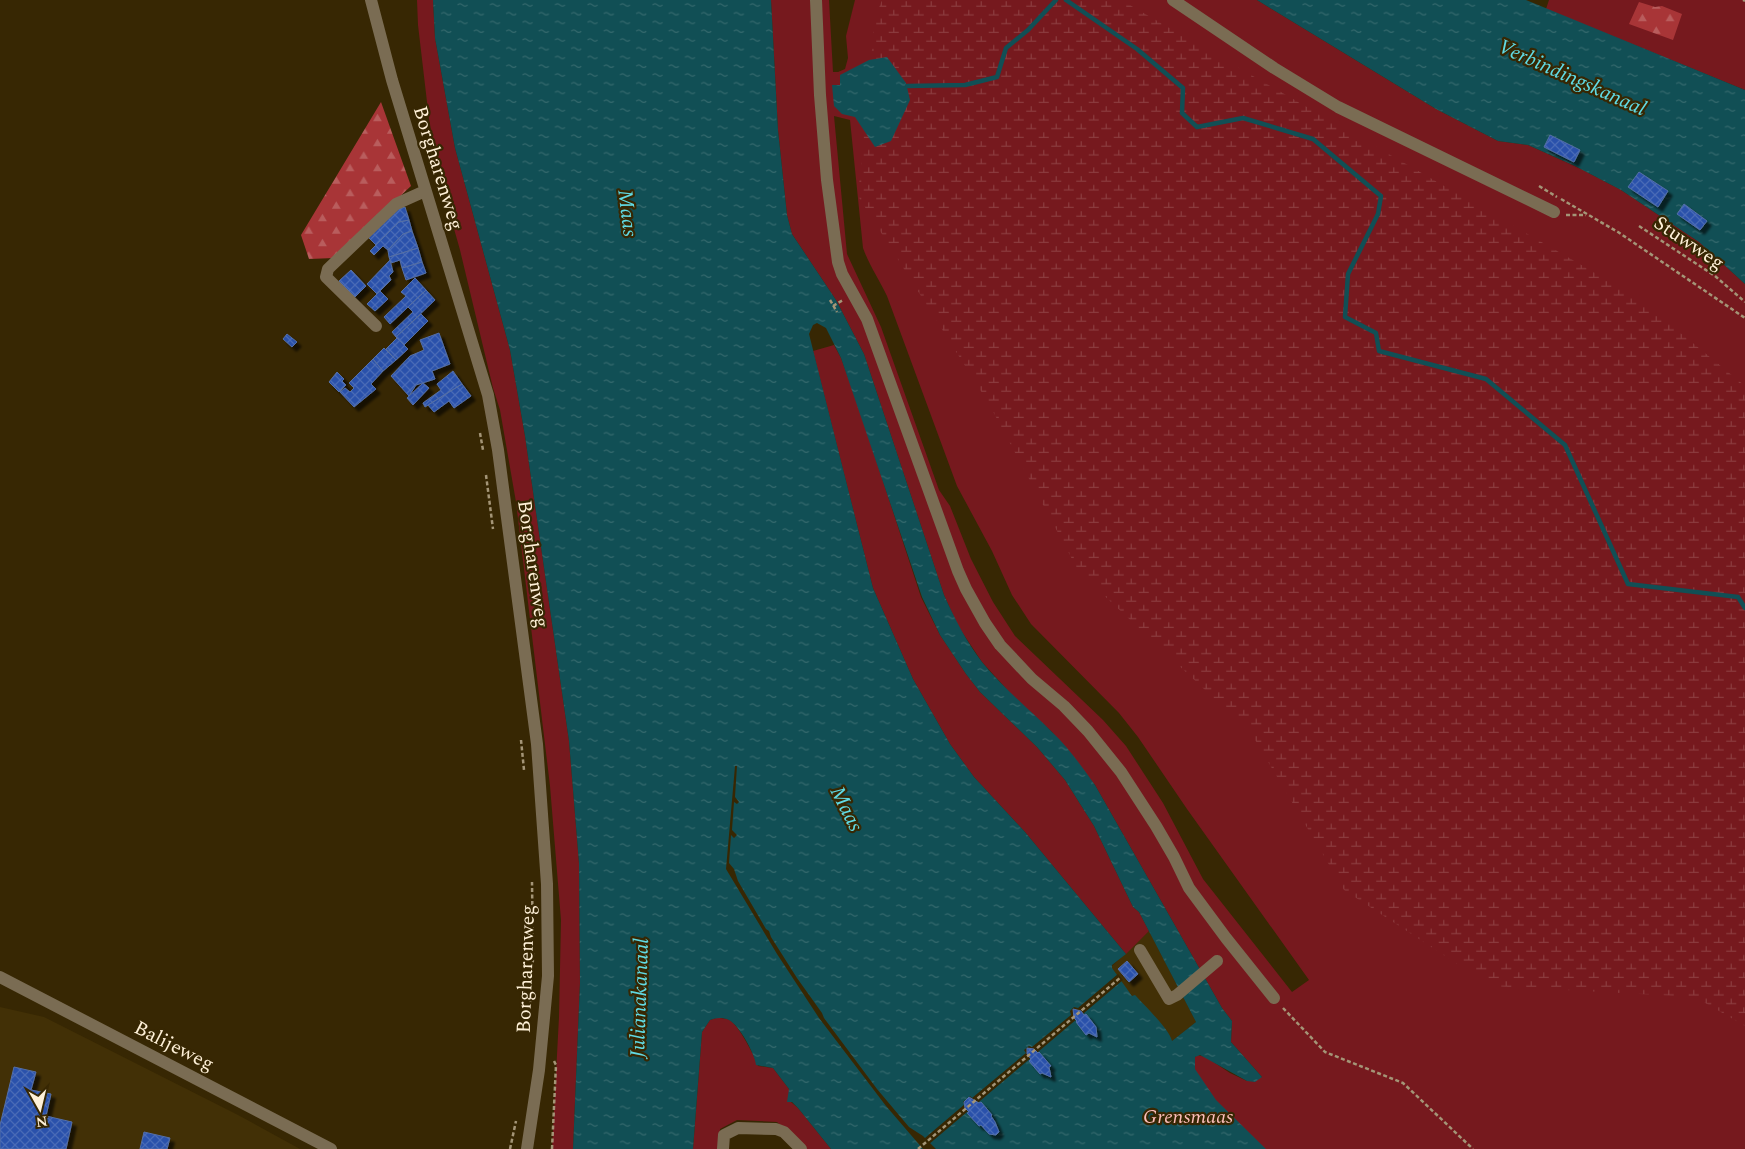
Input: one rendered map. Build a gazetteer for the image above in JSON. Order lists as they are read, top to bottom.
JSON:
{
  "streets": {
    "street": ["Borgharenweg", "Balijeweg"],
    "path": ["Stuwweg"]
  },
  "water": ["Verbindingskanaal", "Maas", "Julianakanaal"],
  "parks": ["Grensmaas"],
  "north": "bottom"
}
